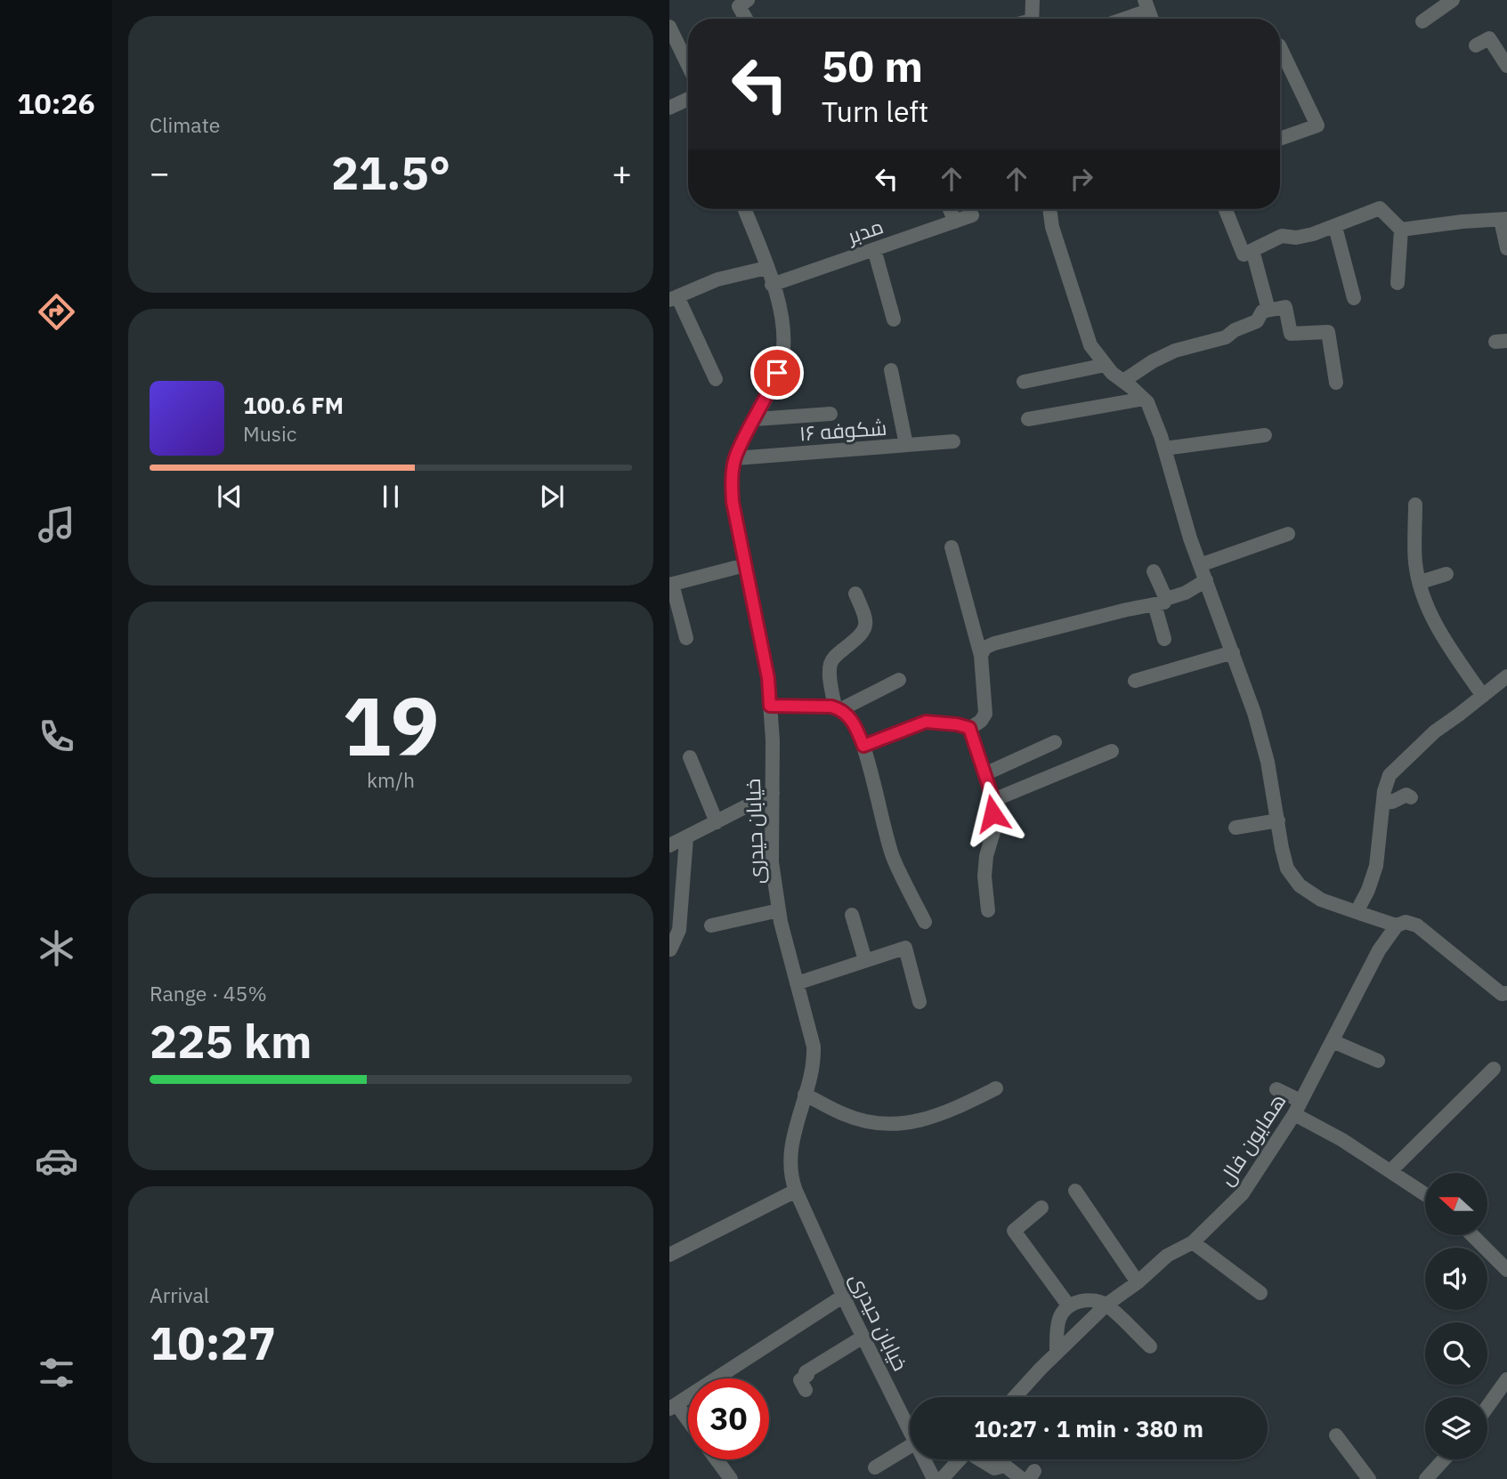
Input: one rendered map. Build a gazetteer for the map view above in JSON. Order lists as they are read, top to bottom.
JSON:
{
  "streets": {
    "street": [
      "مدبر",
      "شکوفه ۱۶",
      "خیابان حیدری",
      "همایون فال"
    ]
  },
  "crossings": [
    ["مدبر", "خیابان حیدری"],
    ["شکوفه ۱۶", "خیابان حیدری"]
  ],
  "north": "left",
  "page": {
    "tabs": "10:26",
    "tile": [
      "Climate",
      ["19", "km/h"],
      ["Range · 45%", "225 km"],
      ["Arrival", "10:27"]
    ],
    "turn": ["50 m", "Turn left"],
    "heat": ["−", "21.5°", "+"],
    "song": ["100.6 FM", "Music"],
    "limit": "30",
    "trip": "10:27 · 1 min · 380 m"
  }
}
